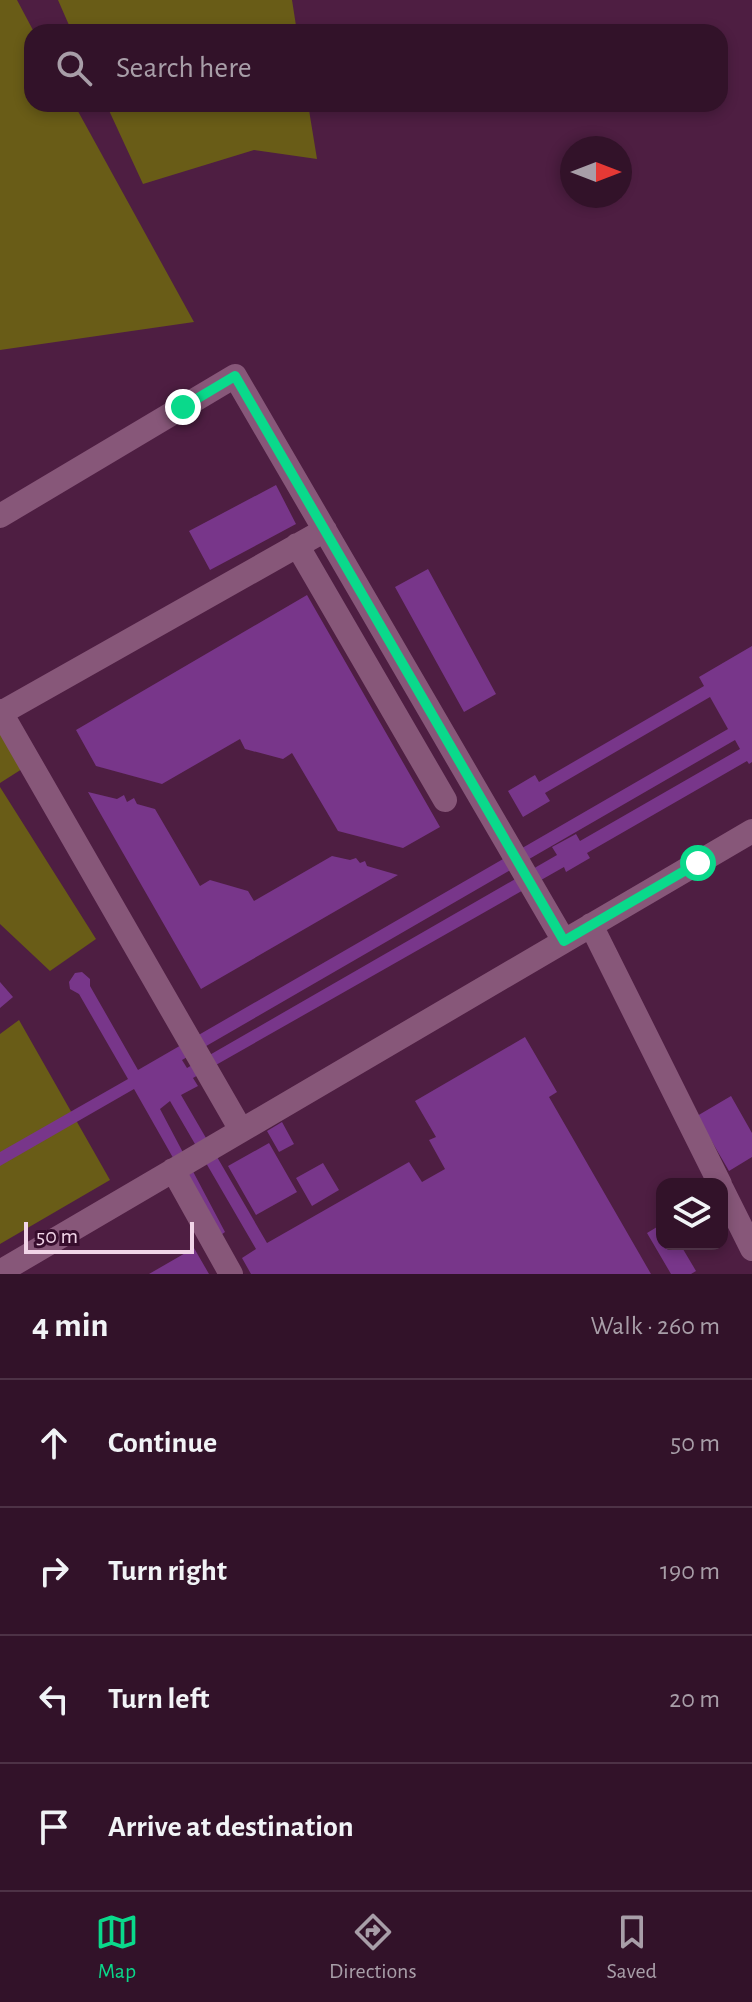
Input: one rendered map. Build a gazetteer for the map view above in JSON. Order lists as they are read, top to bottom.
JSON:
{
  "scale_bar": "50 m",
  "north": "right",
  "page": {
    "search": "Search here",
    "scale": "50 m",
    "heading": ["4 min", "Walk · 260 m"],
    "list": [
      ["Continue", "50 m"],
      ["Turn right", "190 m"],
      ["Turn left", "20 m"],
      "Arrive at destination"
    ],
    "nav": ["Map", "Directions", "Saved"]
  }
}
